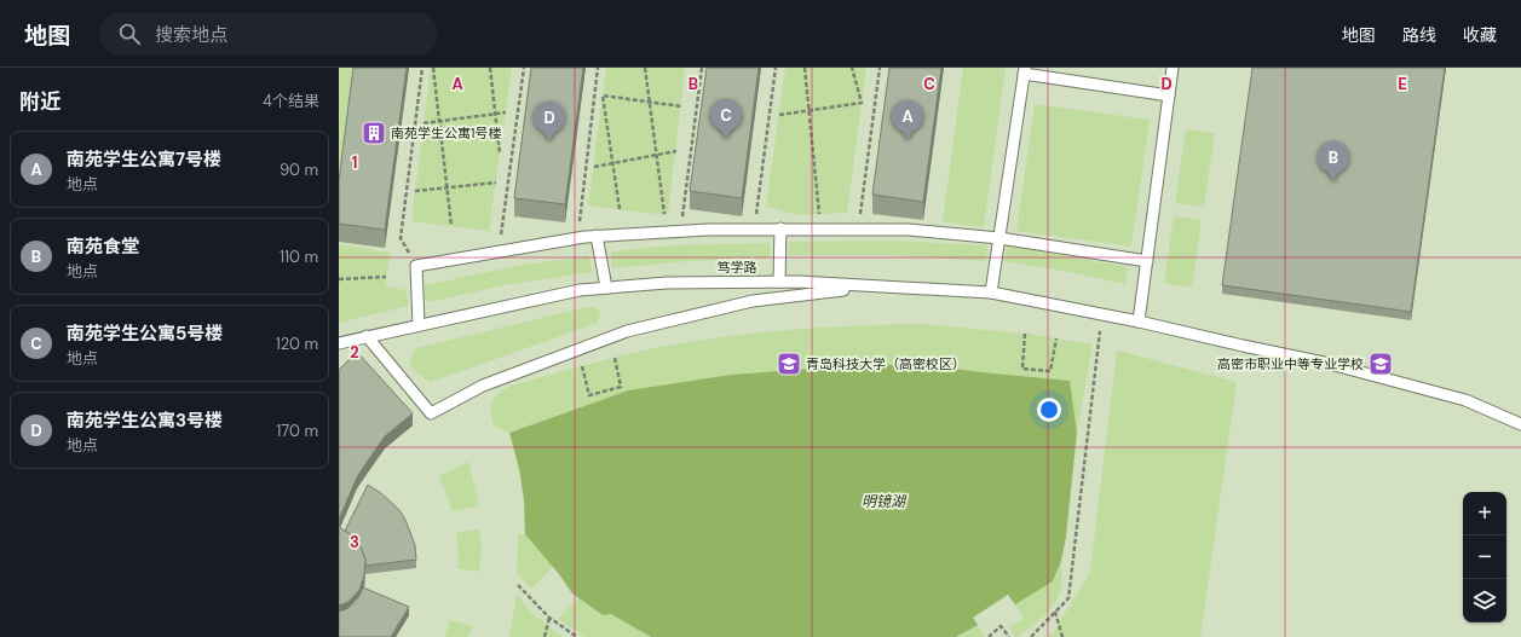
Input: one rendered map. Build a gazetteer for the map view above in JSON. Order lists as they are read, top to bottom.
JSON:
{
  "streets": {
    "lane": ["笃学路"]
  },
  "water": ["明镜湖"],
  "places": {
    "building": ["南苑学生公寓1号楼"],
    "school or university": ["青岛科技大学（高密校区）", "高密市职业中等专业学校"]
  },
  "page": {
    "header": "地图",
    "search": "搜索地点",
    "nav": ["地图", "路线", "收藏"],
    "heading": ["附近", "4个结果"],
    "pins": [
      "C",
      "A",
      "D",
      "B"
    ],
    "list": [
      {
        "mark": "A",
        "name": "南苑学生公寓7号楼",
        "note": "地点",
        "value": "90 m"
      },
      {
        "mark": "B",
        "name": "南苑食堂",
        "note": "地点",
        "value": "110 m"
      },
      {
        "mark": "C",
        "name": "南苑学生公寓5号楼",
        "note": "地点",
        "value": "120 m"
      },
      {
        "mark": "D",
        "name": "南苑学生公寓3号楼",
        "note": "地点",
        "value": "170 m"
      }
    ],
    "map_buttons": ["+", "−"]
  },
  "grid": {
    "columns": [
      "A",
      "B",
      "C",
      "D",
      "E"
    ],
    "rows": ["1", "2", "3"]
  }
}
